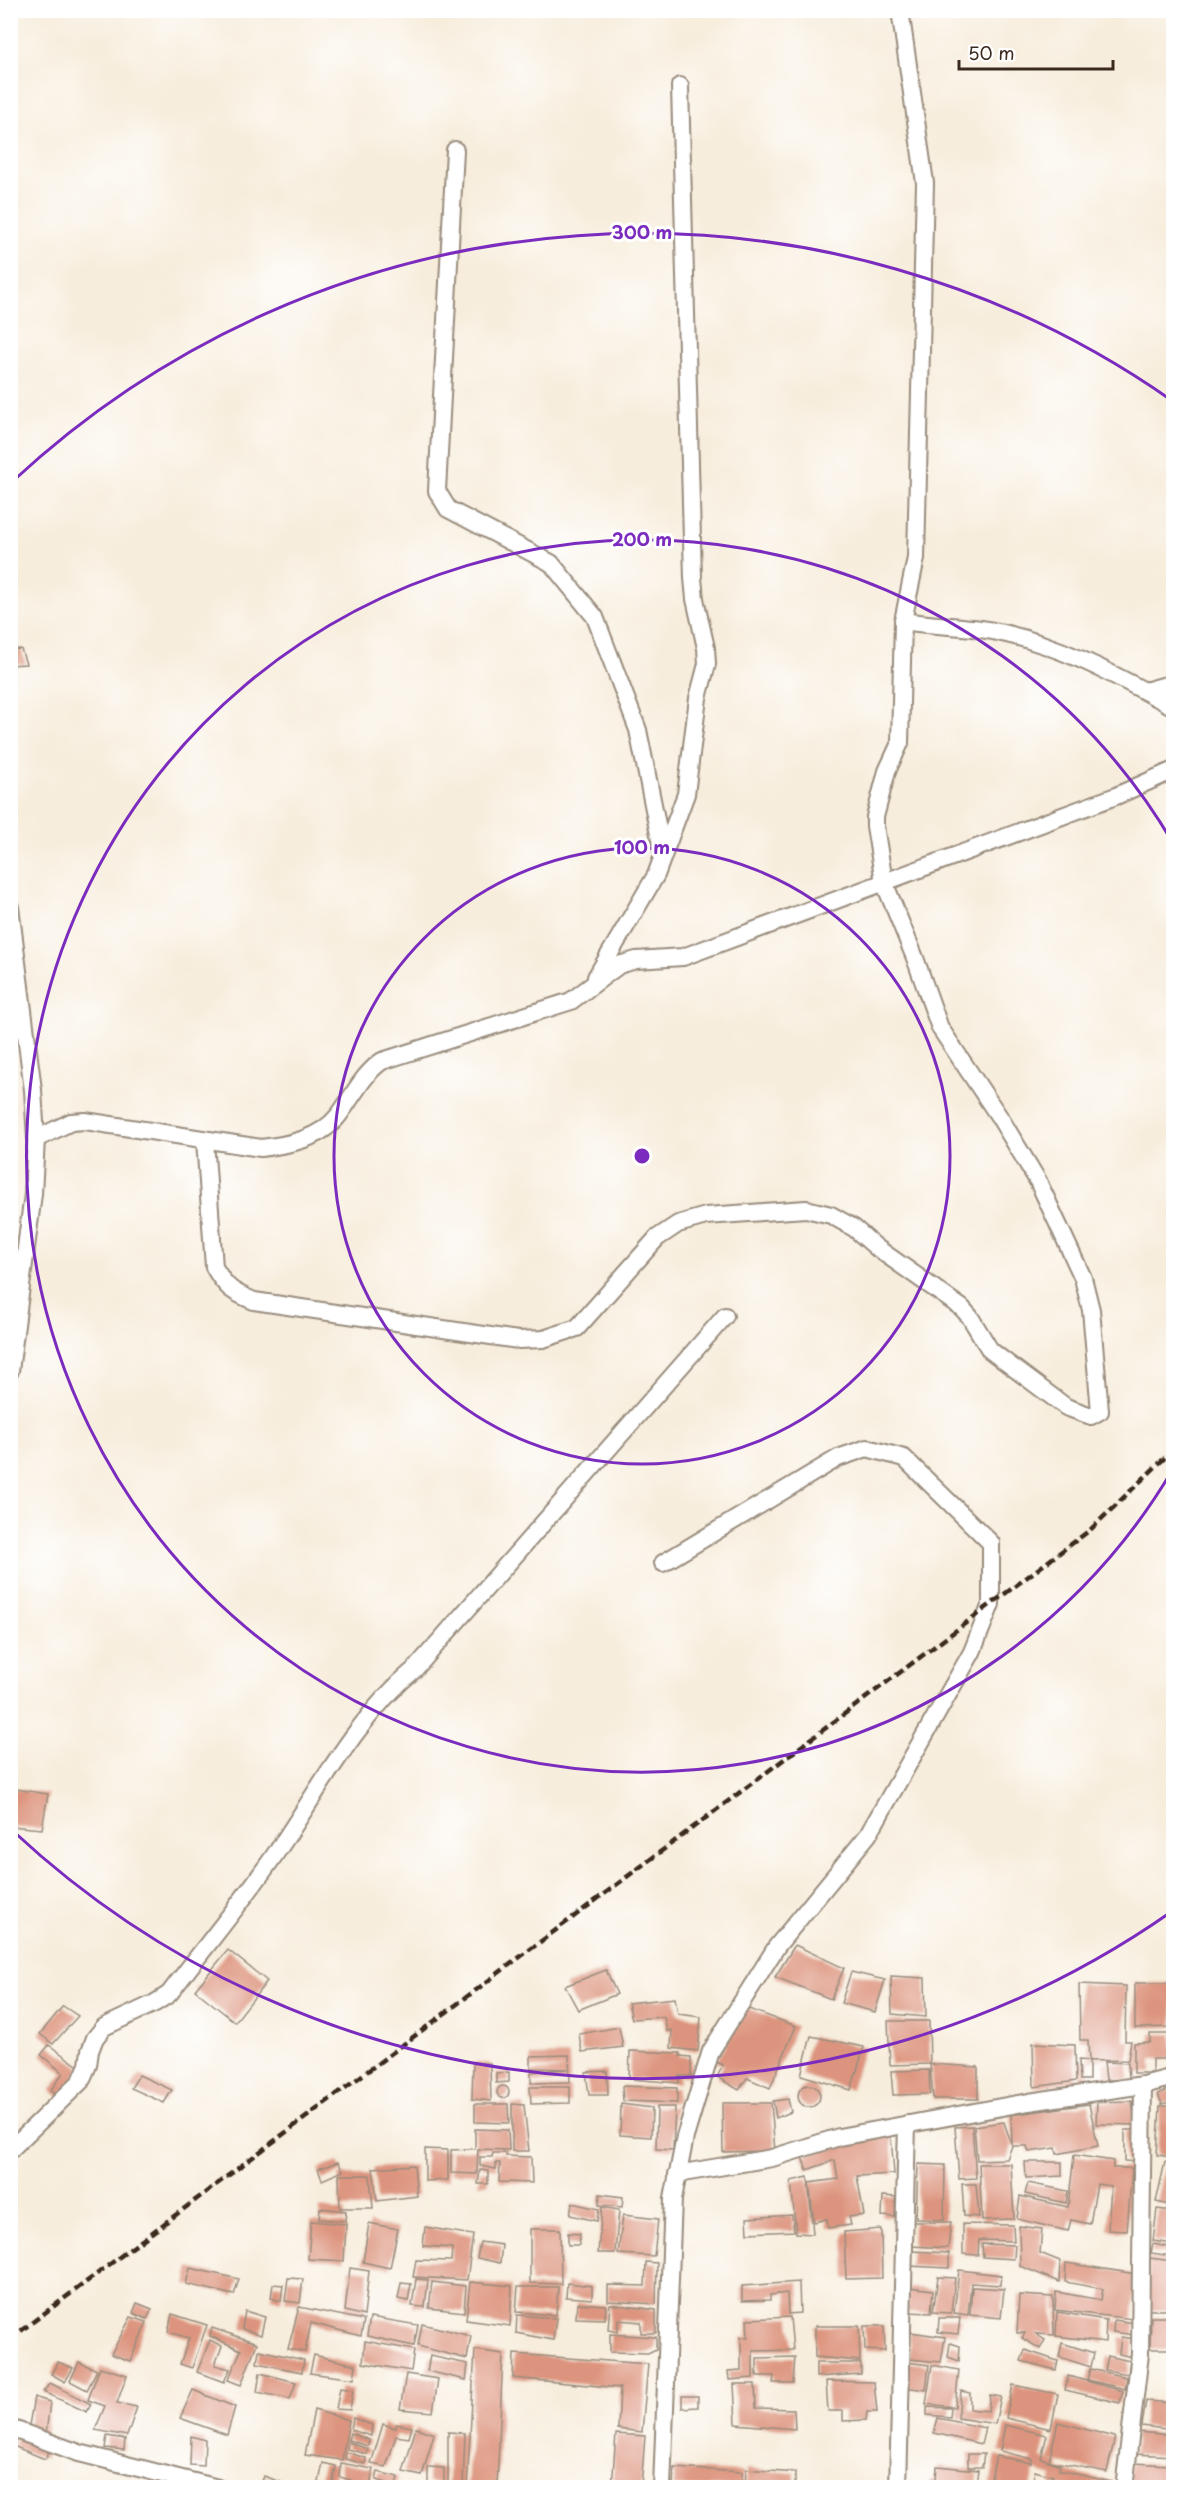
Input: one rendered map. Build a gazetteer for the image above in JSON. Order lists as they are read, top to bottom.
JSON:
{
  "scale_bar": "50 m",
  "rings": ["300 m", "200 m", "100 m"]
}
